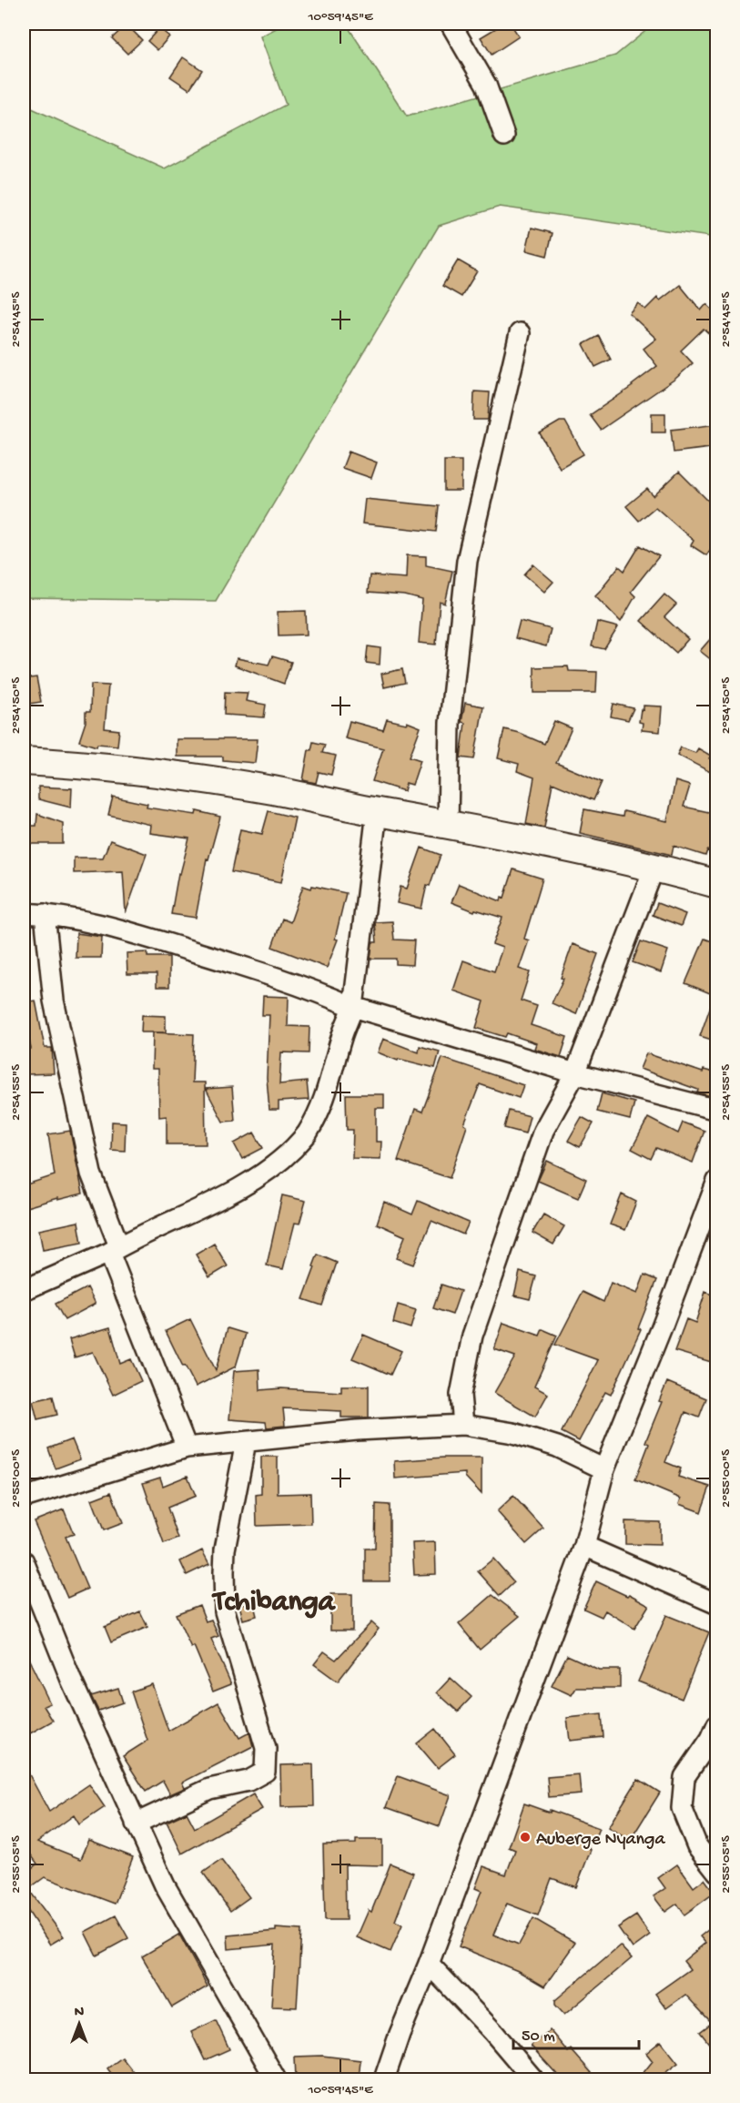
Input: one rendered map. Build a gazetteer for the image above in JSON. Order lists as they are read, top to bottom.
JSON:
{
  "districts": ["Tchibanga"],
  "places": ["Auberge Nyanga"],
  "scale_bar": "50 m",
  "north": "top",
  "coordinates": [
    "10°59'45\"E",
    "2°54'45\"S",
    "2°54'50\"S",
    "2°54'55\"S",
    "2°55'00\"S",
    "2°55'05\"S"
  ]
}
